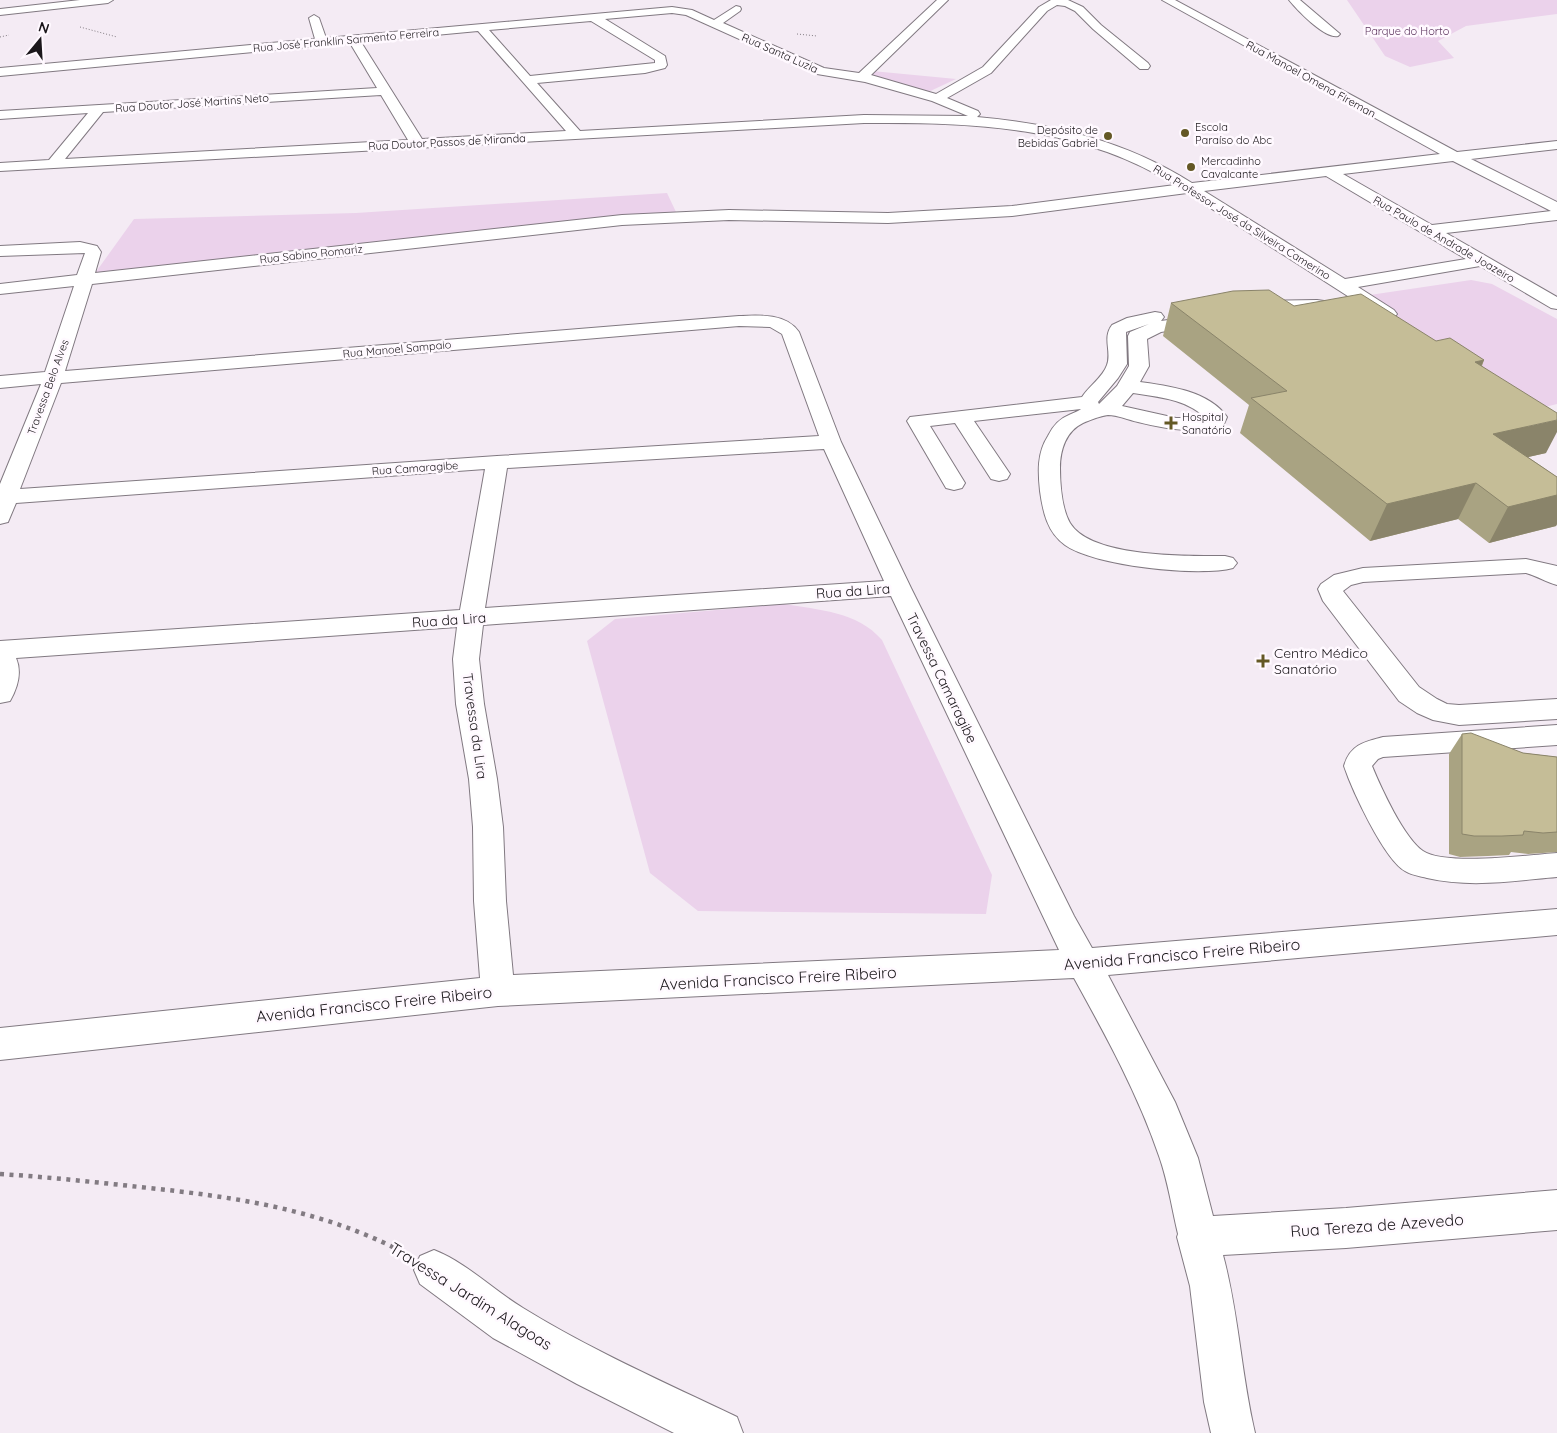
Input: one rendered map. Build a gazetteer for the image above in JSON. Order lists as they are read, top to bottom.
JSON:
{
  "streets": {
    "street": [
      "Rua José Franklin Sarmento Ferreira",
      "Rua Santa Luzia",
      "Rua Manoel Omena Fireman",
      "Rua Doutor José Martins Neto",
      "Rua Doutor Passos de Miranda",
      "Rua Professor José da Silveira Camerino",
      "Rua Paulo de Andrade Joazeiro",
      "Rua Sabino Romariz",
      "Rua Manoel Sampaio",
      "Travessa Belo Alves",
      "Rua Camaragibe",
      "Rua da Lira",
      "Travessa Camaragibe",
      "Travessa da Lira",
      "Avenida Francisco Freire Ribeiro",
      "Rua Tereza de Azevedo",
      "Travessa Jardim Alagoas"
    ]
  },
  "crossings": [
    ["Rua José Franklin Sarmento Ferreira", "Rua Santa Luzia"],
    ["Rua Santa Luzia", "Rua Professor José da Silveira Camerino"],
    ["Rua Manoel Omena Fireman", "Rua Sabino Romariz"],
    ["Rua Doutor Passos de Miranda", "Rua Professor José da Silveira Camerino"],
    ["Rua Professor José da Silveira Camerino", "Rua Sabino Romariz"],
    ["Rua Paulo de Andrade Joazeiro", "Rua Sabino Romariz"],
    ["Rua Sabino Romariz", "Travessa Belo Alves"],
    ["Rua Manoel Sampaio", "Travessa Belo Alves"],
    ["Rua Manoel Sampaio", "Travessa Camaragibe"],
    ["Travessa Belo Alves", "Rua Camaragibe"],
    ["Rua Camaragibe", "Travessa Camaragibe"],
    ["Rua Camaragibe", "Travessa da Lira"],
    ["Rua da Lira", "Travessa Camaragibe"],
    ["Rua da Lira", "Travessa da Lira"],
    ["Travessa Camaragibe", "Avenida Francisco Freire Ribeiro"],
    ["Travessa Camaragibe", "Rua Tereza de Azevedo"],
    ["Travessa da Lira", "Avenida Francisco Freire Ribeiro"]
  ],
  "parks": ["Parque do Horto"],
  "places": {
    "other": ["Escola Paraíso do Abc", "Depósito de Bebidas Gabriel", "Mercadinho Cavalcante"],
    "health": ["Hospital Sanatório", "Centro Médico Sanatório"]
  },
  "north": "top"
}
